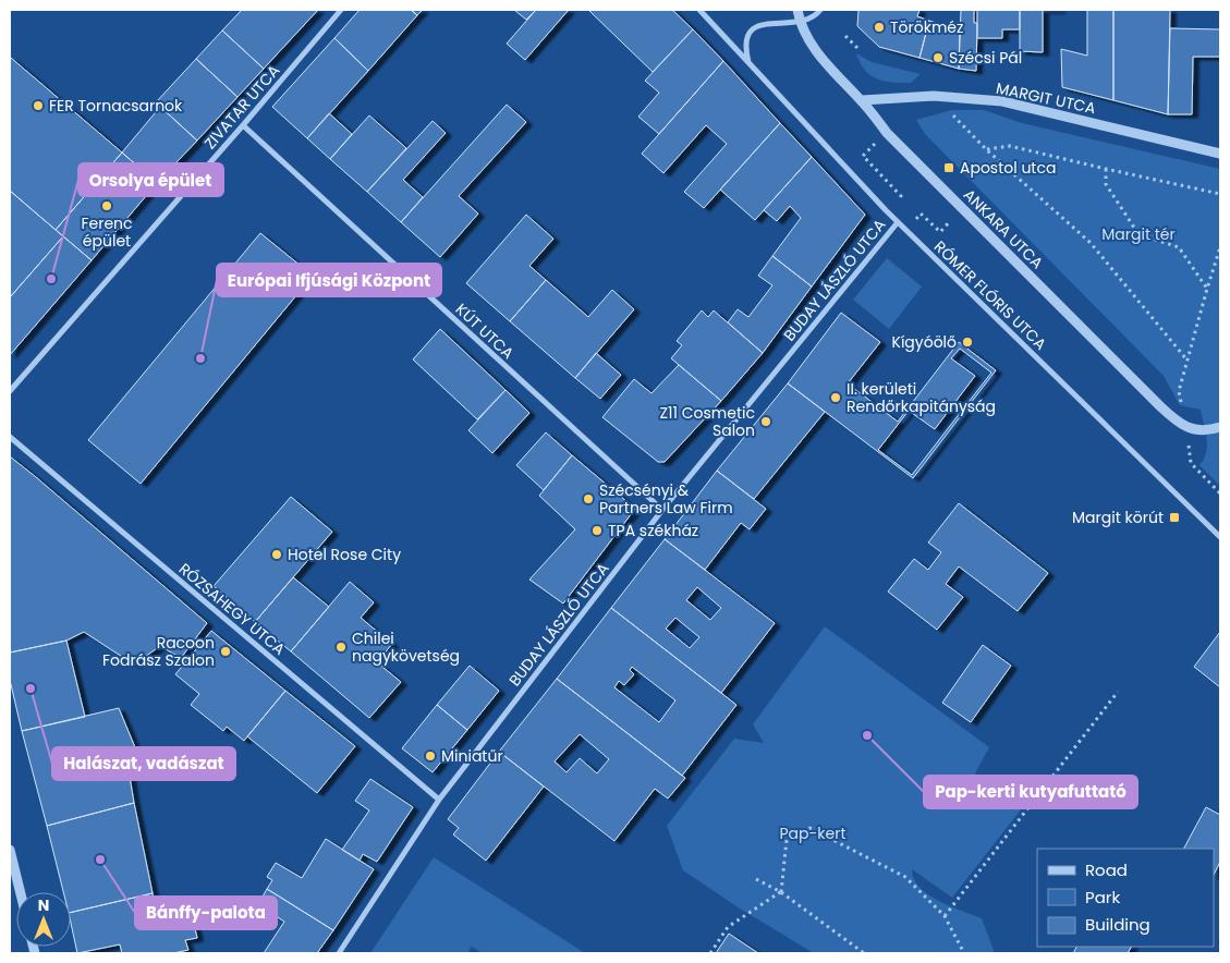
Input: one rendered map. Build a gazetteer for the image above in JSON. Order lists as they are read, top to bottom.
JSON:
{
  "streets": {
    "street": [
      "MARGIT UTCA",
      "ZIVATAR UTCA",
      "ANKARA UTCA",
      "BUDAY LÁSZLÓ UTCA",
      "RÓMER FLÓRIS UTCA",
      "KÚT UTCA",
      "RÓZSAHEGY UTCA"
    ]
  },
  "crossings": [
    ["MARGIT UTCA", "ANKARA UTCA"],
    ["ZIVATAR UTCA", "KÚT UTCA"],
    ["BUDAY LÁSZLÓ UTCA", "RÓMER FLÓRIS UTCA"],
    ["BUDAY LÁSZLÓ UTCA", "KÚT UTCA"],
    ["BUDAY LÁSZLÓ UTCA", "RÓZSAHEGY UTCA"]
  ],
  "parks": ["Margit tér", "Pap-kert"],
  "places": {
    "other": [
      "Törökméz",
      "Szécsi Pál",
      "FER Tornacsarnok",
      "Ferenc épület",
      "Orsolya épület",
      "Kígyóölő",
      "Európai Ifjúsági Központ",
      "II. kerületi Rendőrkapitányság",
      "Z11 Cosmetic Salon",
      "Szécsényi & Partners Law Firm",
      "TPA székház",
      "Hotel Rose City",
      "Chilei nagykövetség",
      "Racoon Fodrász Szalon",
      "Halászat, vadászat",
      "Pap-kerti kutyafuttató",
      "Miniatűr",
      "Bánffy-palota"
    ],
    "transit": ["Apostol utca", "Margit körút"]
  },
  "legend": ["Road", "Park", "Building"],
  "north": "top"
}
